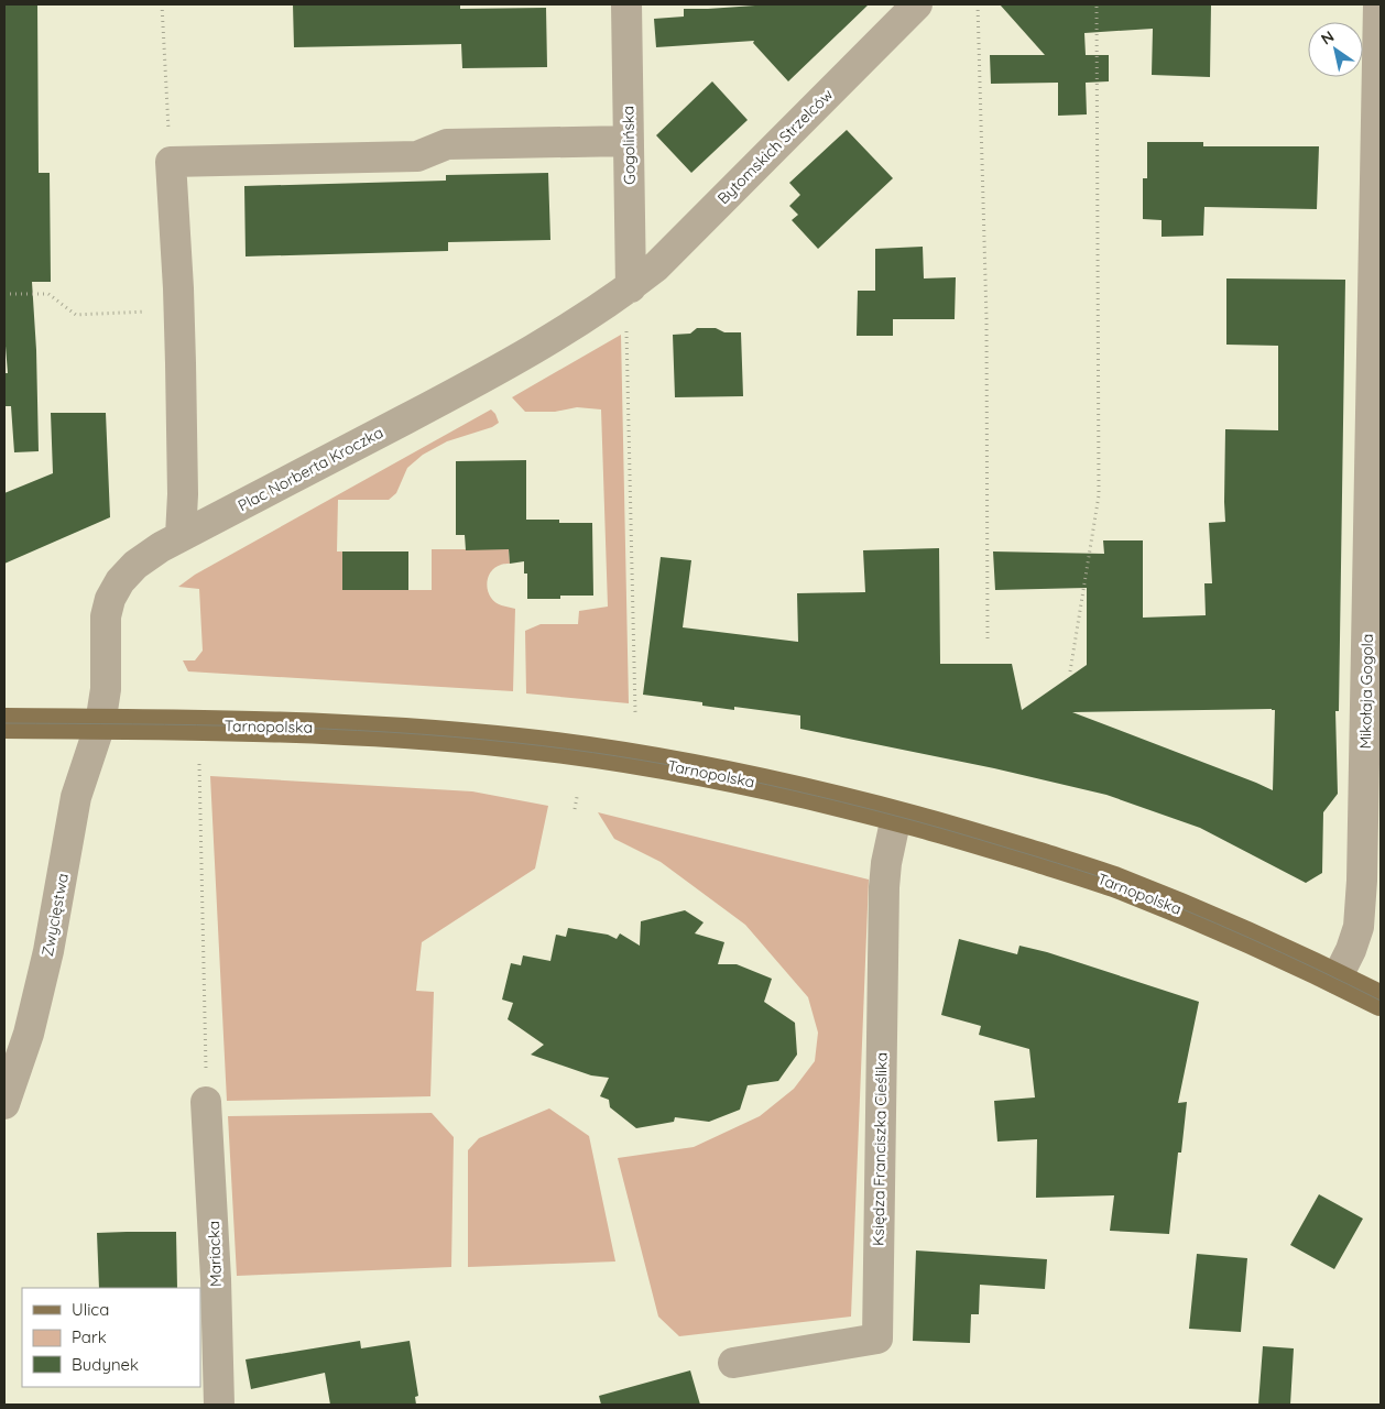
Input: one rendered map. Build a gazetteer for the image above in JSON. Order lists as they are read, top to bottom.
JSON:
{
  "streets": {
    "main road": ["Tarnopolska"],
    "street": [
      "Gogolińska",
      "Bytomskich Strzelców",
      "Plac Norberta Kroczka",
      "Mikołaja Gogola",
      "Zwycięstwa",
      "Księdza Franciszka Cieślika",
      "Mariacka"
    ]
  },
  "crossings": [
    ["Gogolińska", "Bytomskich Strzelców"],
    ["Gogolińska", "Plac Norberta Kroczka"],
    ["Bytomskich Strzelców", "Plac Norberta Kroczka"],
    ["Plac Norberta Kroczka", "Tarnopolska"],
    ["Plac Norberta Kroczka", "Zwycięstwa"],
    ["Mikołaja Gogola", "Tarnopolska"],
    ["Tarnopolska", "Zwycięstwa"],
    ["Tarnopolska", "Księdza Franciszka Cieślika"]
  ],
  "legend": ["Ulica", "Park", "Budynek"],
  "north": "top left"
}
